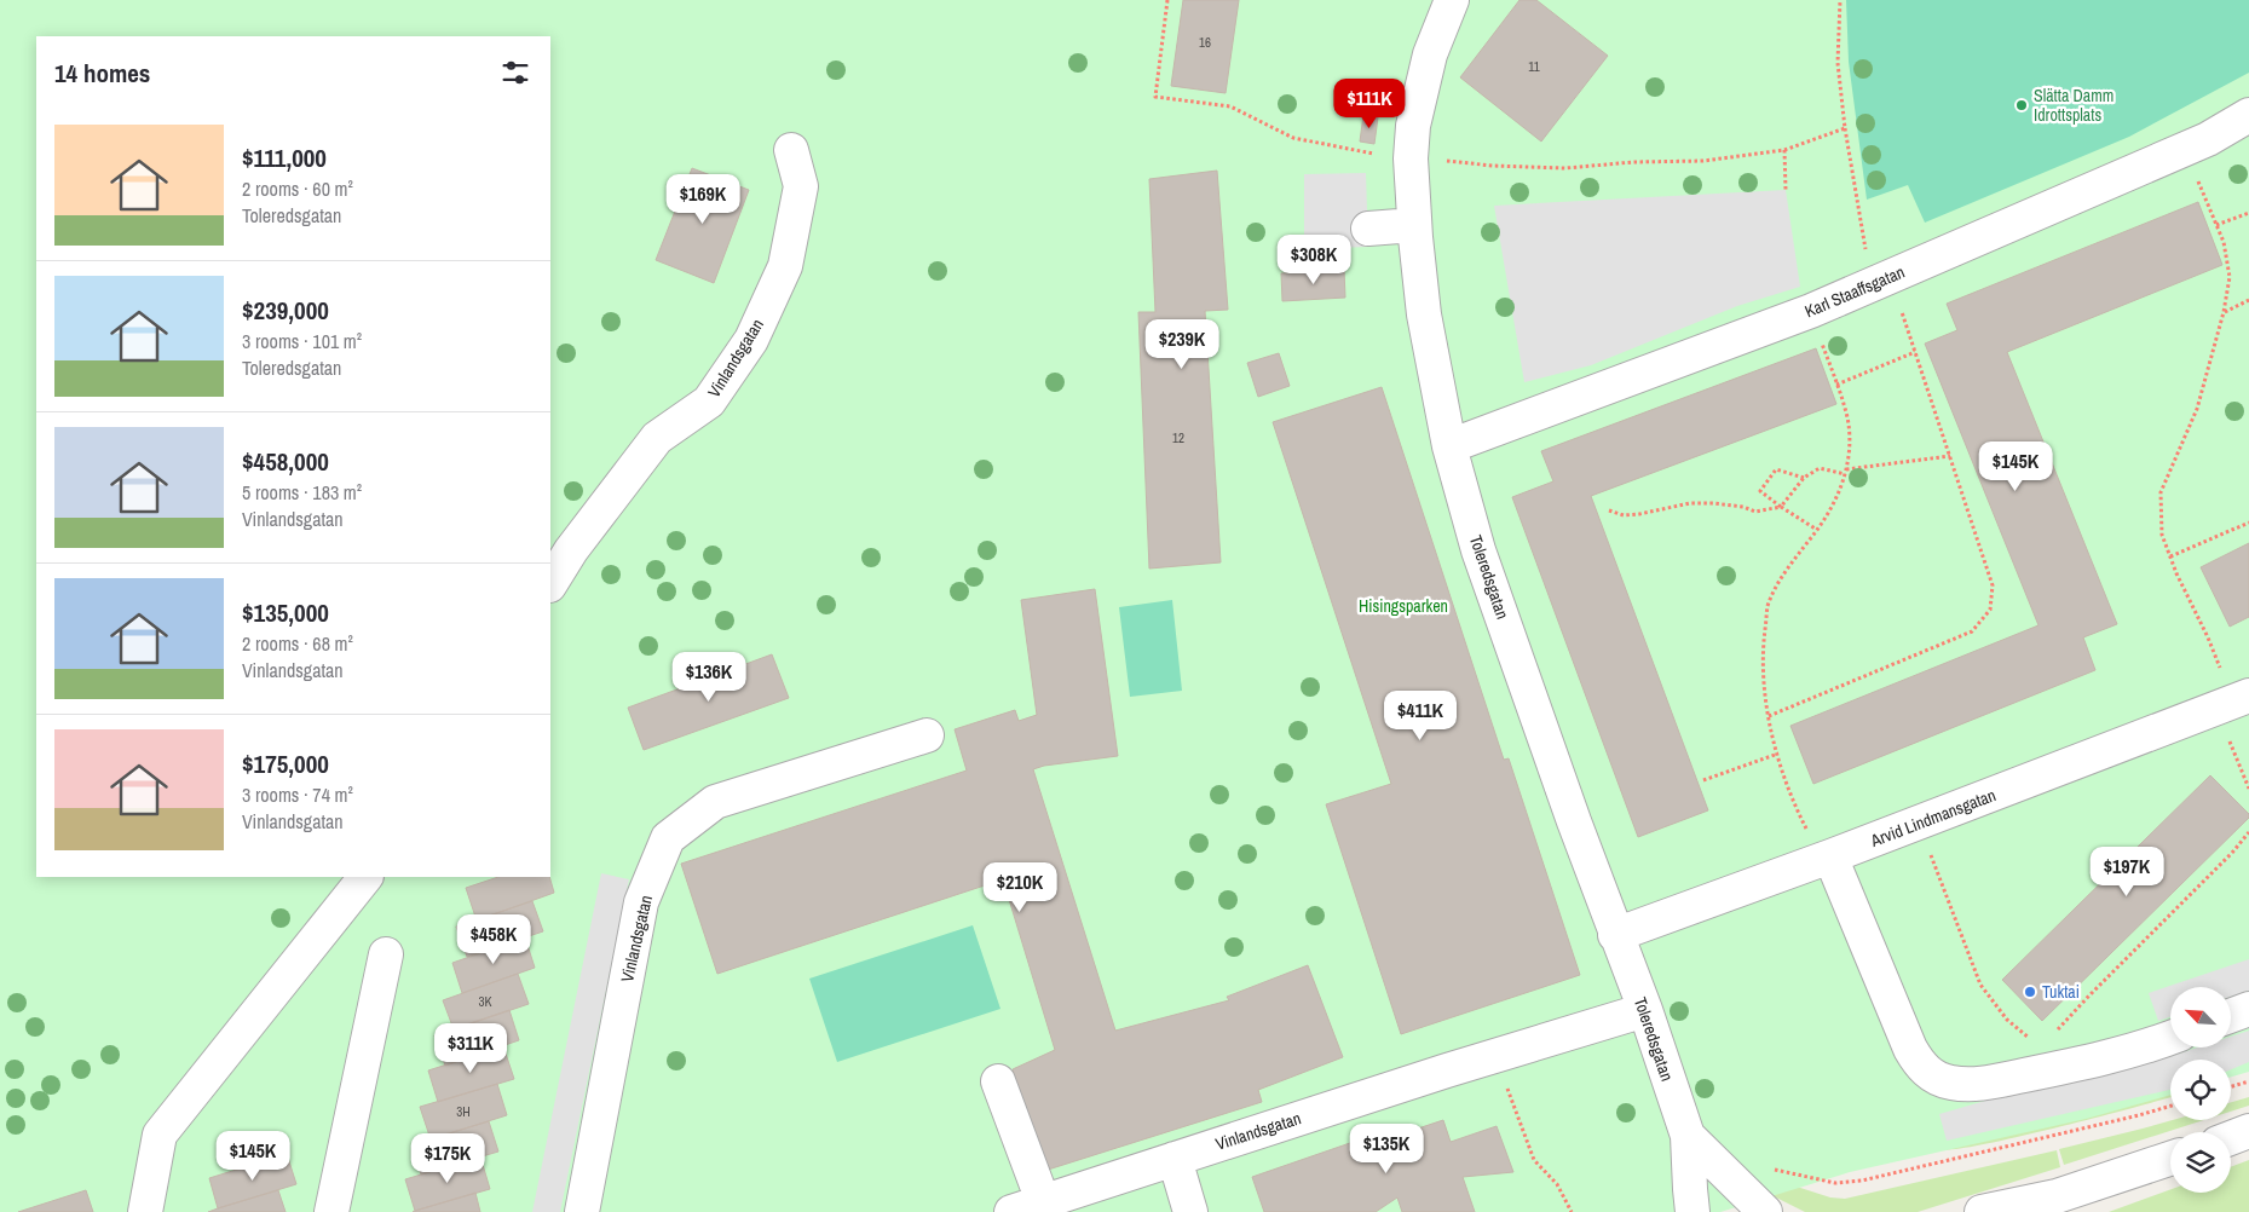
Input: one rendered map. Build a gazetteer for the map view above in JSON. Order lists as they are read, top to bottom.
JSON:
{
  "streets": {
    "street": [
      "Karl Staaffsgatan",
      "Vinlandsgatan",
      "Toleredsgatan",
      "Arvid Lindmansgatan"
    ]
  },
  "crossings": [
    ["Karl Staaffsgatan", "Toleredsgatan"],
    ["Vinlandsgatan", "Toleredsgatan"],
    ["Toleredsgatan", "Arvid Lindmansgatan"]
  ],
  "parks": ["Hisingsparken"],
  "places": ["Slätta Damm Idrottsplats", "Tuktai"],
  "house_numbers": [
    "16",
    "11",
    "12",
    "3K",
    "3H"
  ],
  "north": "top left",
  "page": {
    "heading": "14 homes",
    "price": [
      "$111K",
      "$169K",
      "$308K",
      "$239K",
      "$145K",
      "$136K",
      "$411K",
      "$197K",
      "$210K",
      "$458K",
      "$311K",
      "$135K",
      "$145K",
      "$175K"
    ],
    "list": [
      {
        "name": "$111,000",
        "note": "2 rooms · 60 m² · Toleredsgatan"
      },
      {
        "name": "$239,000",
        "note": "3 rooms · 101 m² · Toleredsgatan"
      },
      {
        "name": "$458,000",
        "note": "5 rooms · 183 m² · Vinlandsgatan"
      },
      {
        "name": "$135,000",
        "note": "2 rooms · 68 m² · Vinlandsgatan"
      },
      {
        "name": "$175,000",
        "note": "3 rooms · 74 m² · Vinlandsgatan"
      }
    ]
  }
}
